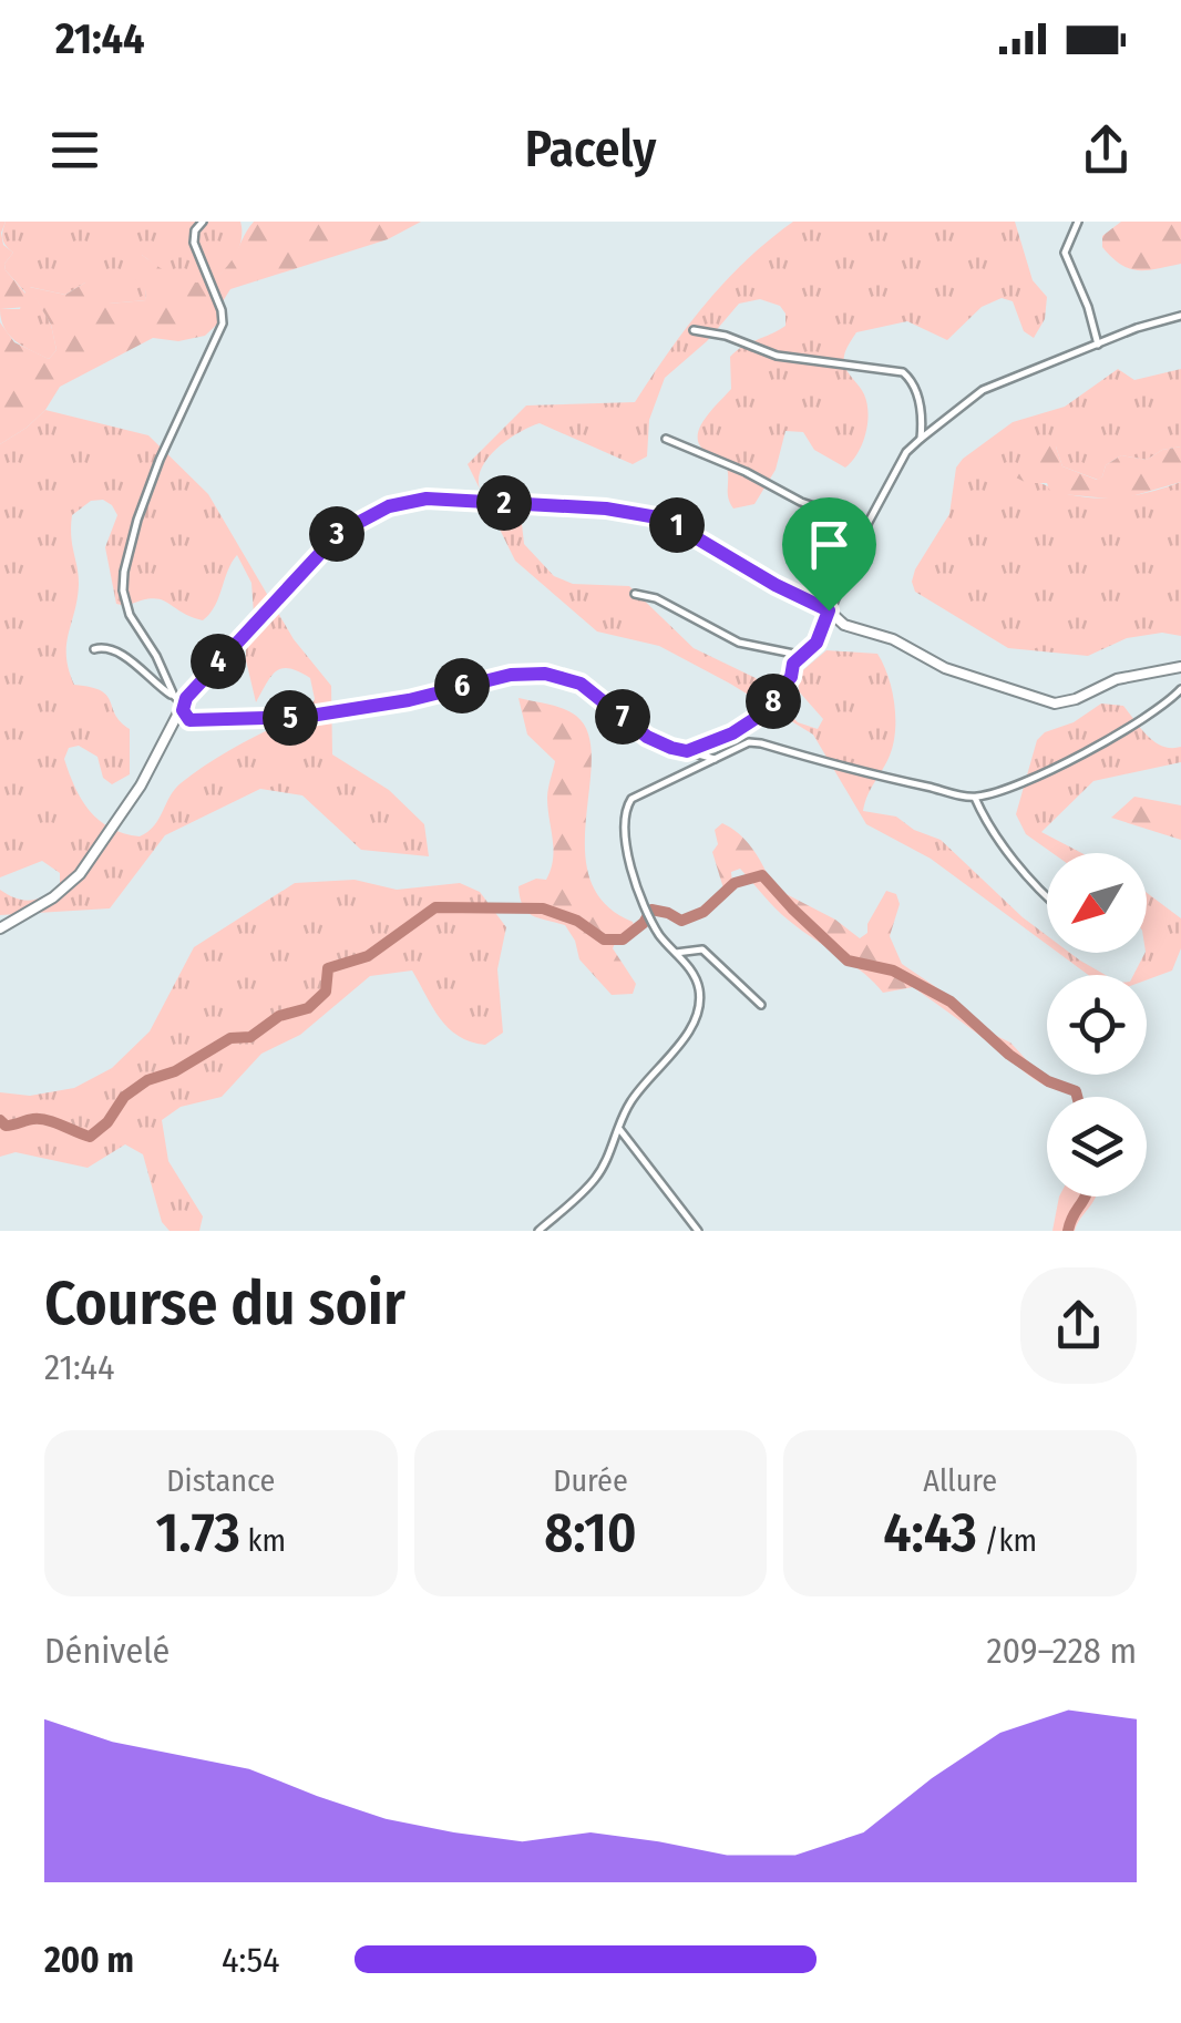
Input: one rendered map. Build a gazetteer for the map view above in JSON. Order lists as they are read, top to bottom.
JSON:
{
  "north": "bottom left",
  "page": {
    "status": "21:44",
    "header": "Pacely",
    "pins": [
      "2",
      "1",
      "3",
      "4",
      "6",
      "8",
      "7",
      "5"
    ],
    "heading": ["Course du soir", "21:44"],
    "stats": [
      ["Distance", "1.73 km"],
      ["Durée", "8:10"],
      ["Allure", "4:43 /km"]
    ],
    "chart": ["Dénivelé", "209–228 m"],
    "list": [
      {
        "name": "200 m",
        "note": "4:54"
      }
    ]
  }
}
